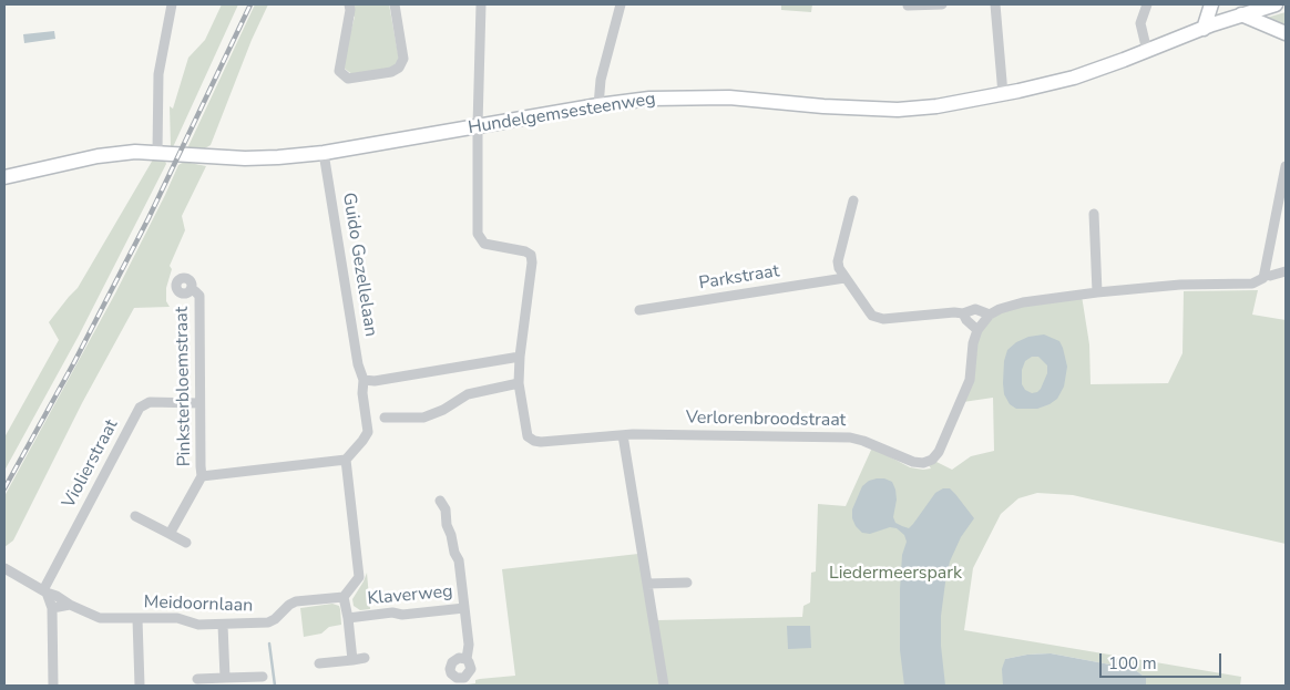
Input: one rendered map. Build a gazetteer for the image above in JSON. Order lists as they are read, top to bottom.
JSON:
{
  "streets": {
    "main road": ["Hundelgemsesteenweg"],
    "street": [
      "Guido Gezellelaan",
      "Parkstraat",
      "Pinksterbloemstraat",
      "Verlorenbroodstraat",
      "Violierstraat",
      "Klaverweg",
      "Meidoornlaan"
    ]
  },
  "crossings": [
    ["Hundelgemsesteenweg", "Guido Gezellelaan"],
    ["Hundelgemsesteenweg", "Verlorenbroodstraat"],
    ["Guido Gezellelaan", "Pinksterbloemstraat"],
    ["Pinksterbloemstraat", "Violierstraat"],
    ["Violierstraat", "Meidoornlaan"],
    ["Klaverweg", "Meidoornlaan"]
  ],
  "parks": ["Liedermeerspark"],
  "scale_bar": "100 m"
}
